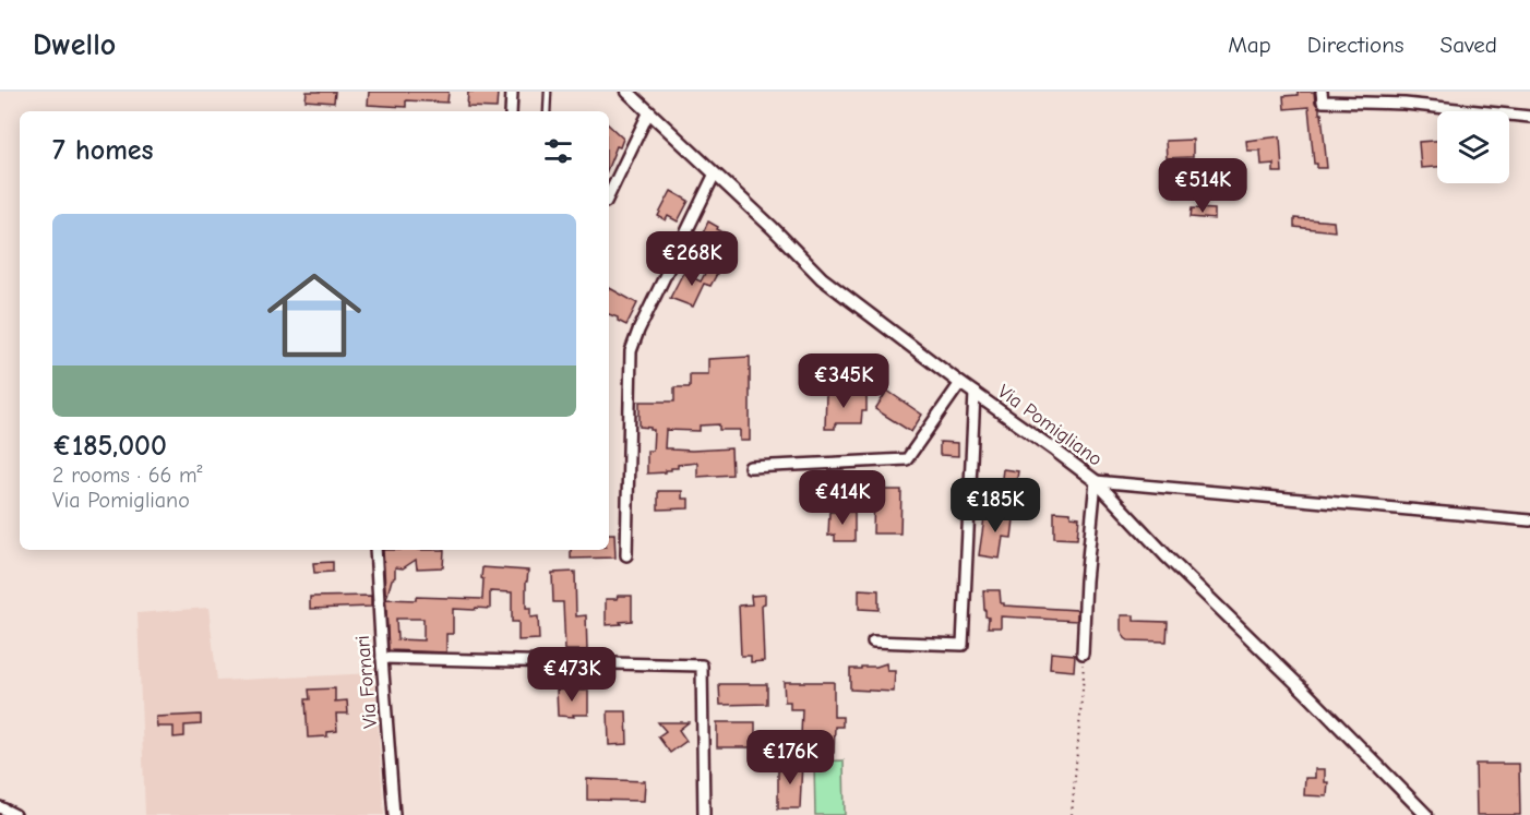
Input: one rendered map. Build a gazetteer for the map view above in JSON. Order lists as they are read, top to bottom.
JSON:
{
  "streets": {
    "street": ["Via Pomigliano", "Via Fornari"]
  },
  "page": {
    "header": "Dwello",
    "nav": ["Map", "Directions", "Saved"],
    "heading": "7 homes",
    "price": [
      "€514K",
      "€268K",
      "€345K",
      "€414K",
      "€185K",
      "€473K",
      "€176K"
    ],
    "list": [
      {
        "name": "€185,000",
        "note": "2 rooms · 66 m² · Via Pomigliano"
      }
    ]
  }
}
